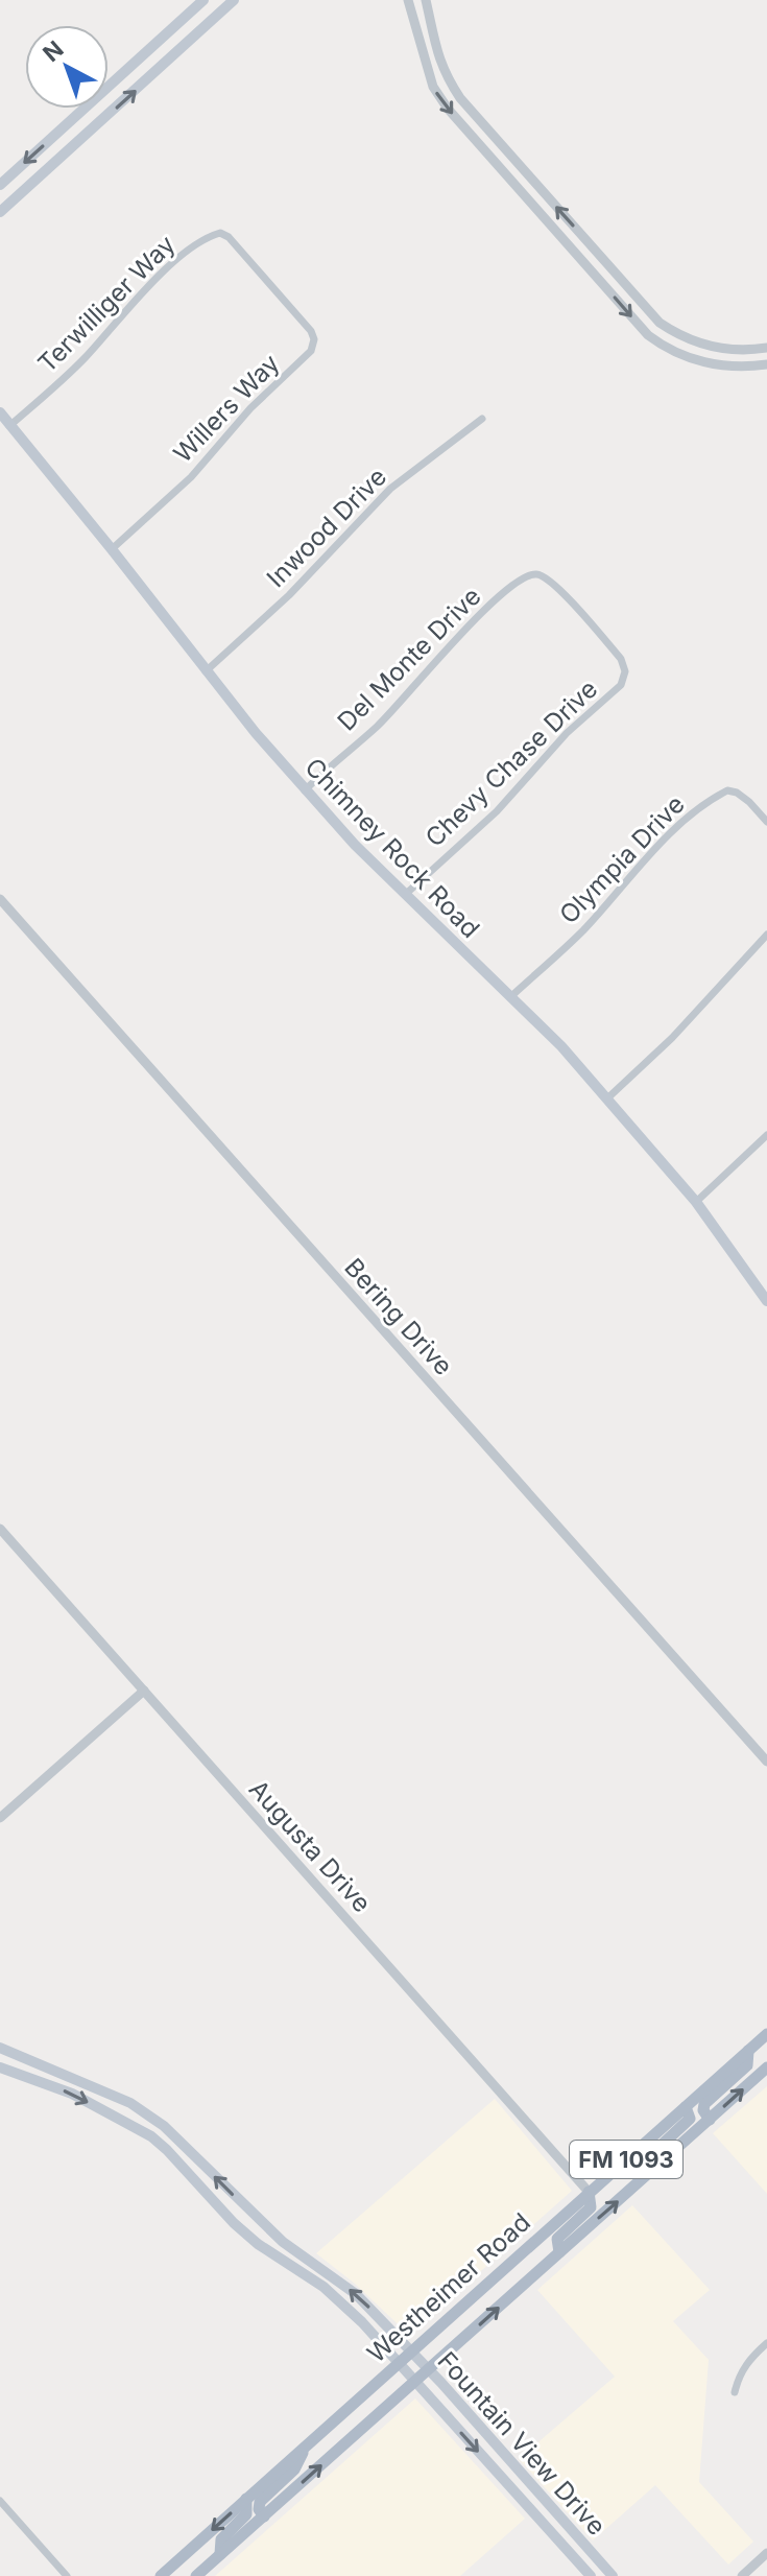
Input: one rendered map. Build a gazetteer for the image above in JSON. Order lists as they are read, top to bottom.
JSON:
{
  "streets": {
    "main road": [
      "Chimney Rock Road",
      "FM 1093",
      "Westheimer Road",
      "Fountain View Drive"
    ],
    "street": [
      "Terwilliger Way",
      "Willers Way",
      "Inwood Drive",
      "Del Monte Drive",
      "Chevy Chase Drive",
      "Olympia Drive",
      "Bering Drive",
      "Augusta Drive"
    ]
  },
  "crossings": [
    ["Terwilliger Way", "Willers Way"],
    ["Terwilliger Way", "Chimney Rock Road"],
    ["Willers Way", "Chimney Rock Road"],
    ["Inwood Drive", "Chimney Rock Road"],
    ["Del Monte Drive", "Chevy Chase Drive"],
    ["Del Monte Drive", "Chimney Rock Road"],
    ["Chevy Chase Drive", "Chimney Rock Road"],
    ["Chimney Rock Road", "Olympia Drive"],
    ["Augusta Drive", "Westheimer Road"],
    ["Westheimer Road", "Fountain View Drive"]
  ],
  "north": "top left"
}
